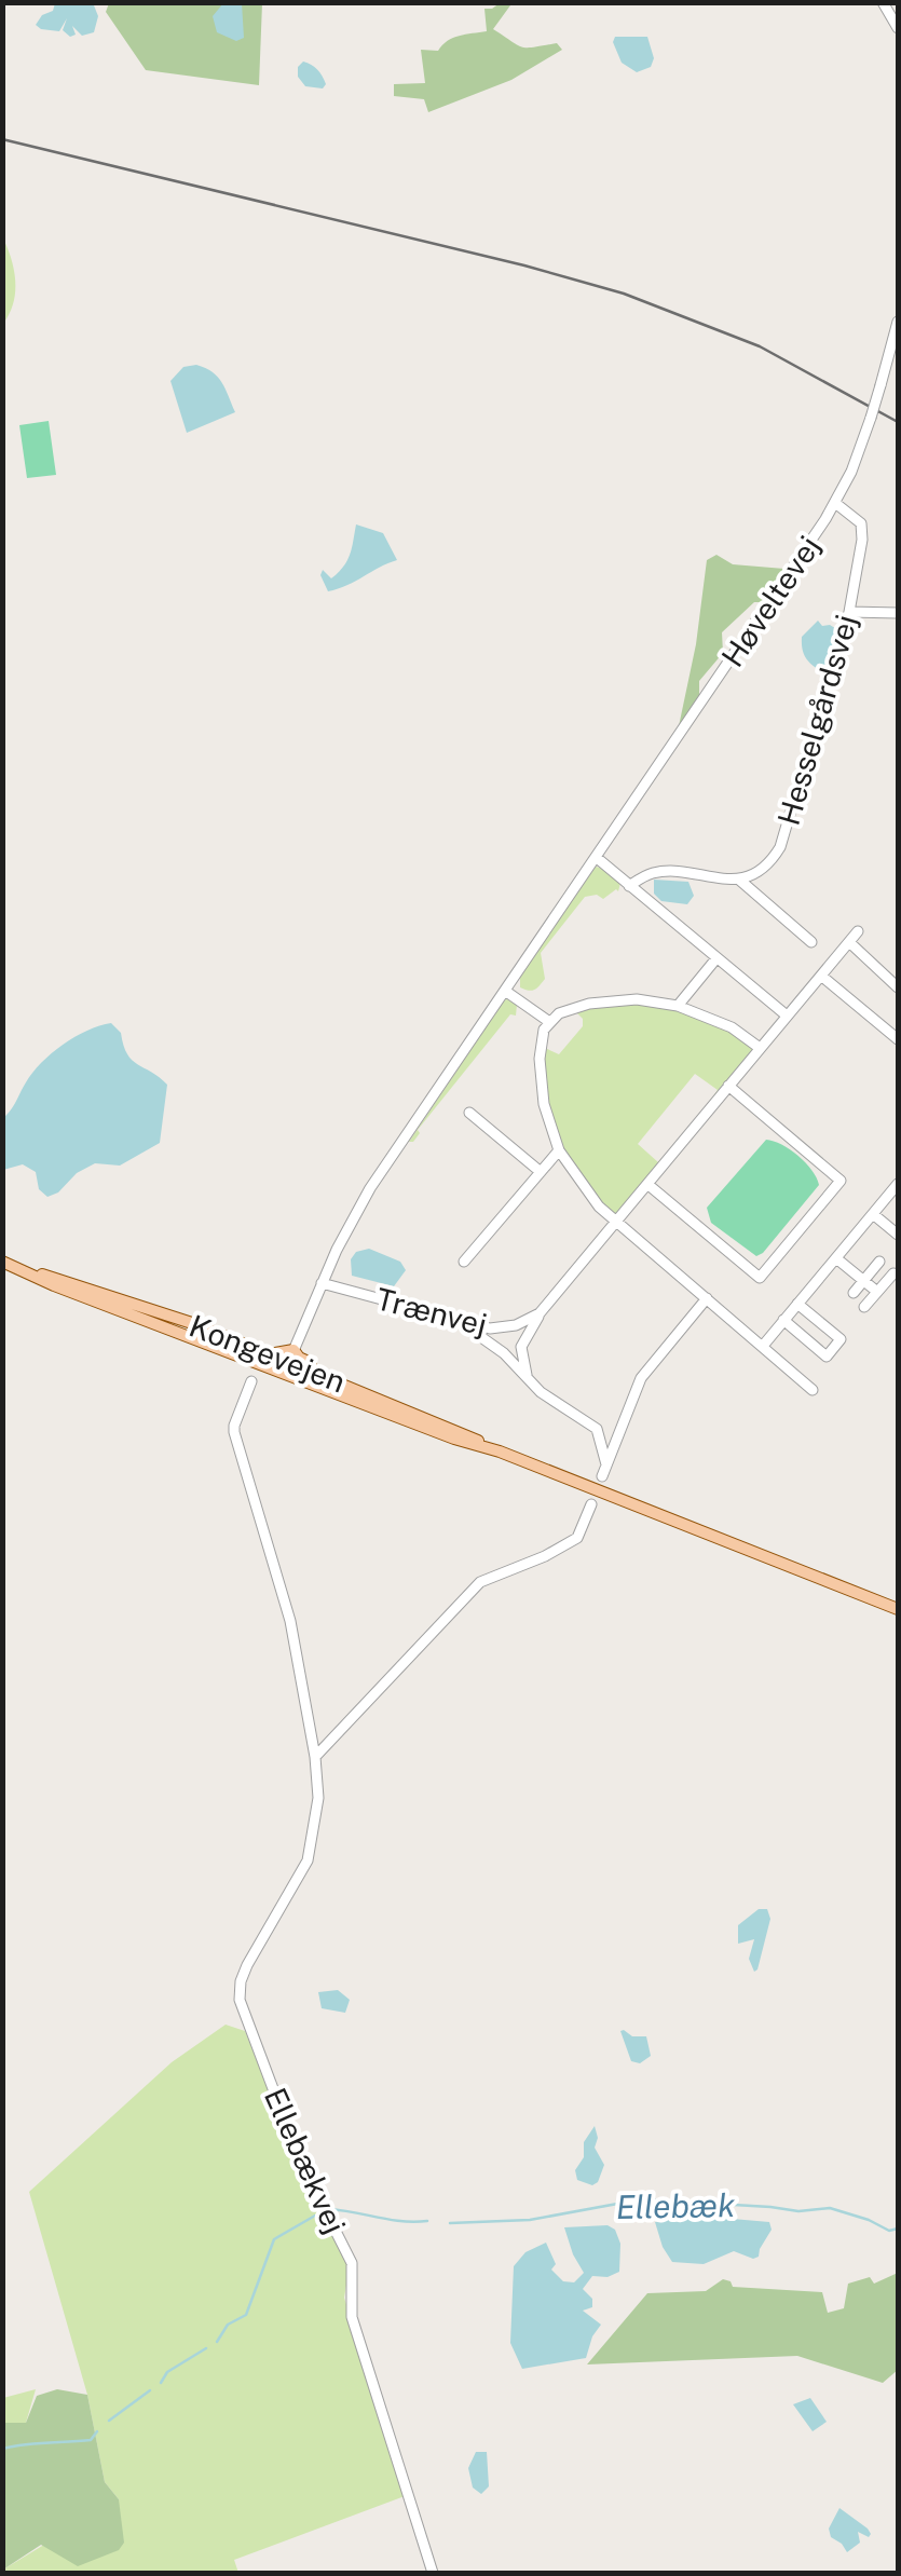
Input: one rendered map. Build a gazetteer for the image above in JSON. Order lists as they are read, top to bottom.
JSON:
{
  "streets": {
    "main road": ["Kongevejen"],
    "street": [
      "Høveltevej",
      "Hesselgårdsvej",
      "Trænvej",
      "Ellebækvej"
    ]
  },
  "crossings": [
    ["Høveltevej", "Hesselgårdsvej"],
    ["Høveltevej", "Trænvej"],
    ["Høveltevej", "Kongevejen"]
  ],
  "water": ["Ellebæk"]
}
